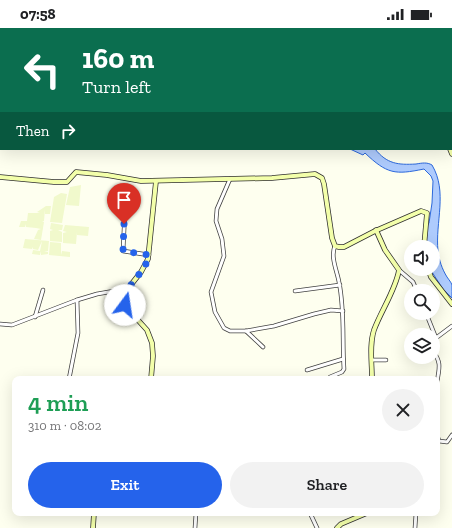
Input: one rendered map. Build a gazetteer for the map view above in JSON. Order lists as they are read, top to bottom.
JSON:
{
  "page": {
    "status": "07:58",
    "turn": ["160 m", "Turn left"],
    "then": "Then",
    "heading": ["4 min", "310 m · 08:02"],
    "buttons": ["Exit", "Share"]
  }
}
